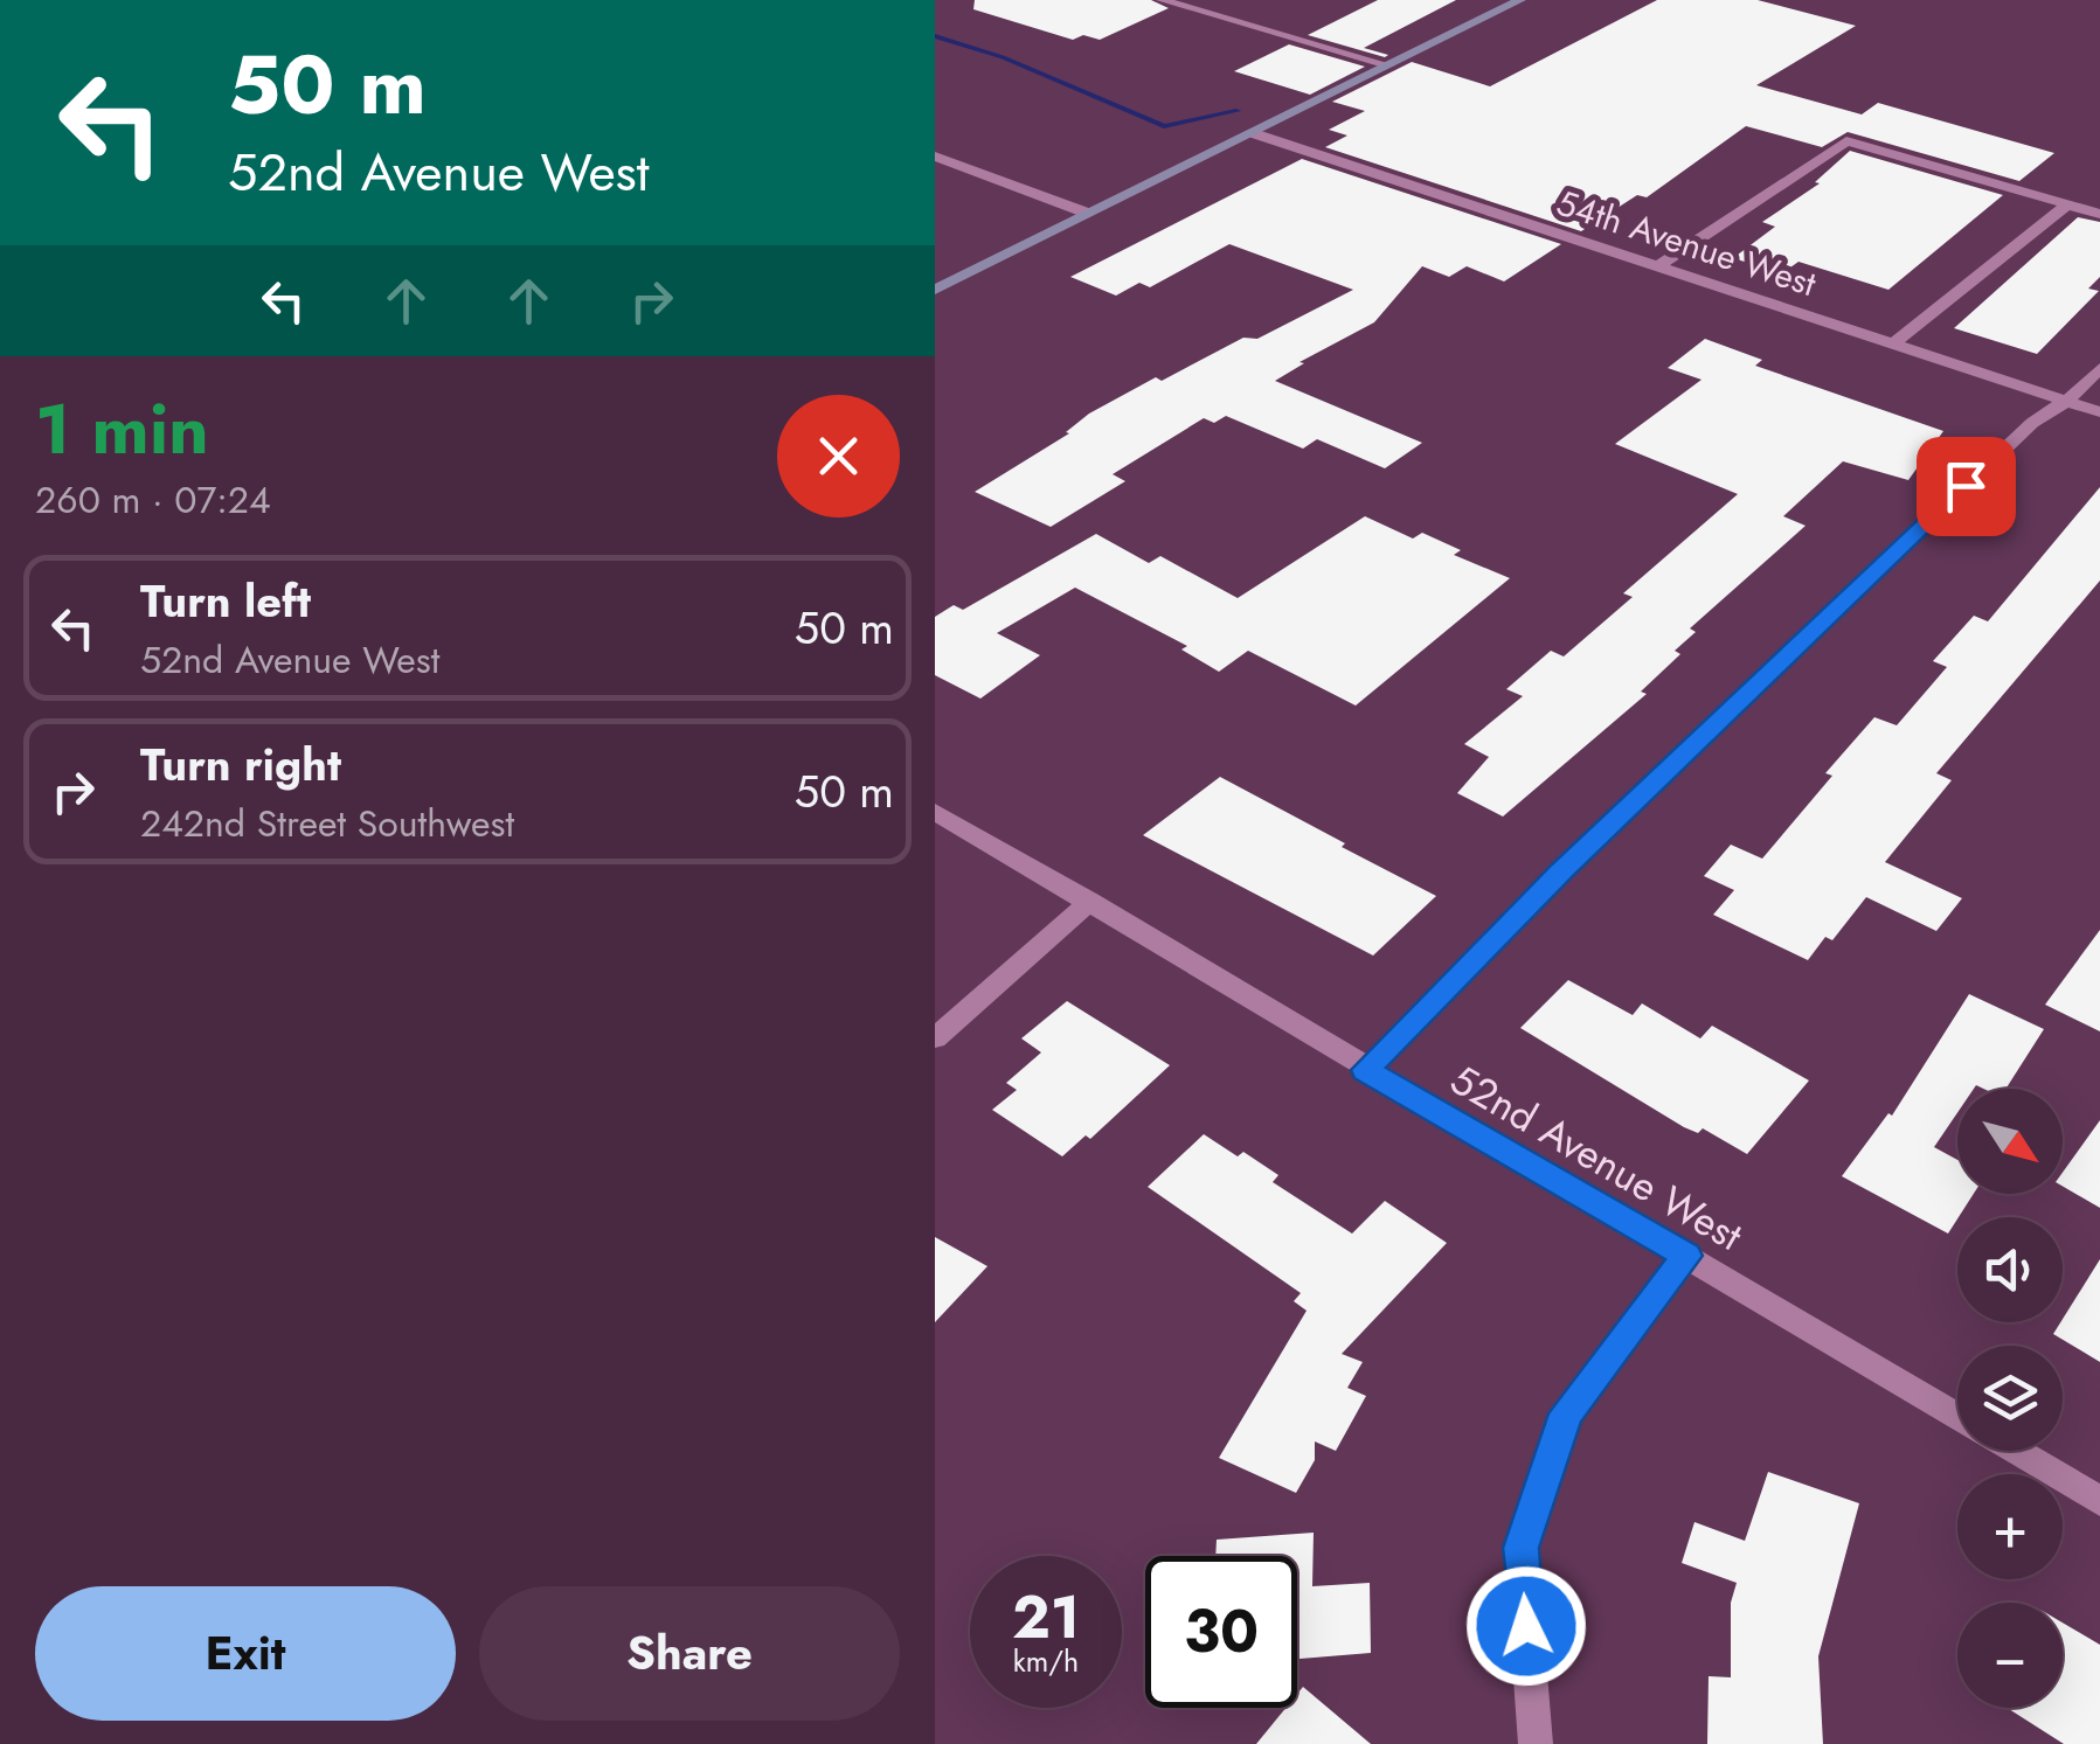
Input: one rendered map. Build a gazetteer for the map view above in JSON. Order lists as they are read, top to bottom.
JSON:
{
  "streets": {
    "street": ["54th Avenue West", "52nd Avenue West"]
  },
  "north": "bottom right",
  "page": {
    "turn": ["50 m", "52nd Avenue West"],
    "heading": ["1 min", "260 m · 07:24"],
    "list": [
      {
        "name": "Turn left",
        "note": "52nd Avenue West",
        "value": "50 m"
      },
      {
        "name": "Turn right",
        "note": "242nd Street Southwest",
        "value": "50 m"
      }
    ],
    "map_buttons": ["+", "−"],
    "speed": "21 km/h",
    "limit": "30",
    "buttons": ["Exit", "Share"]
  }
}
